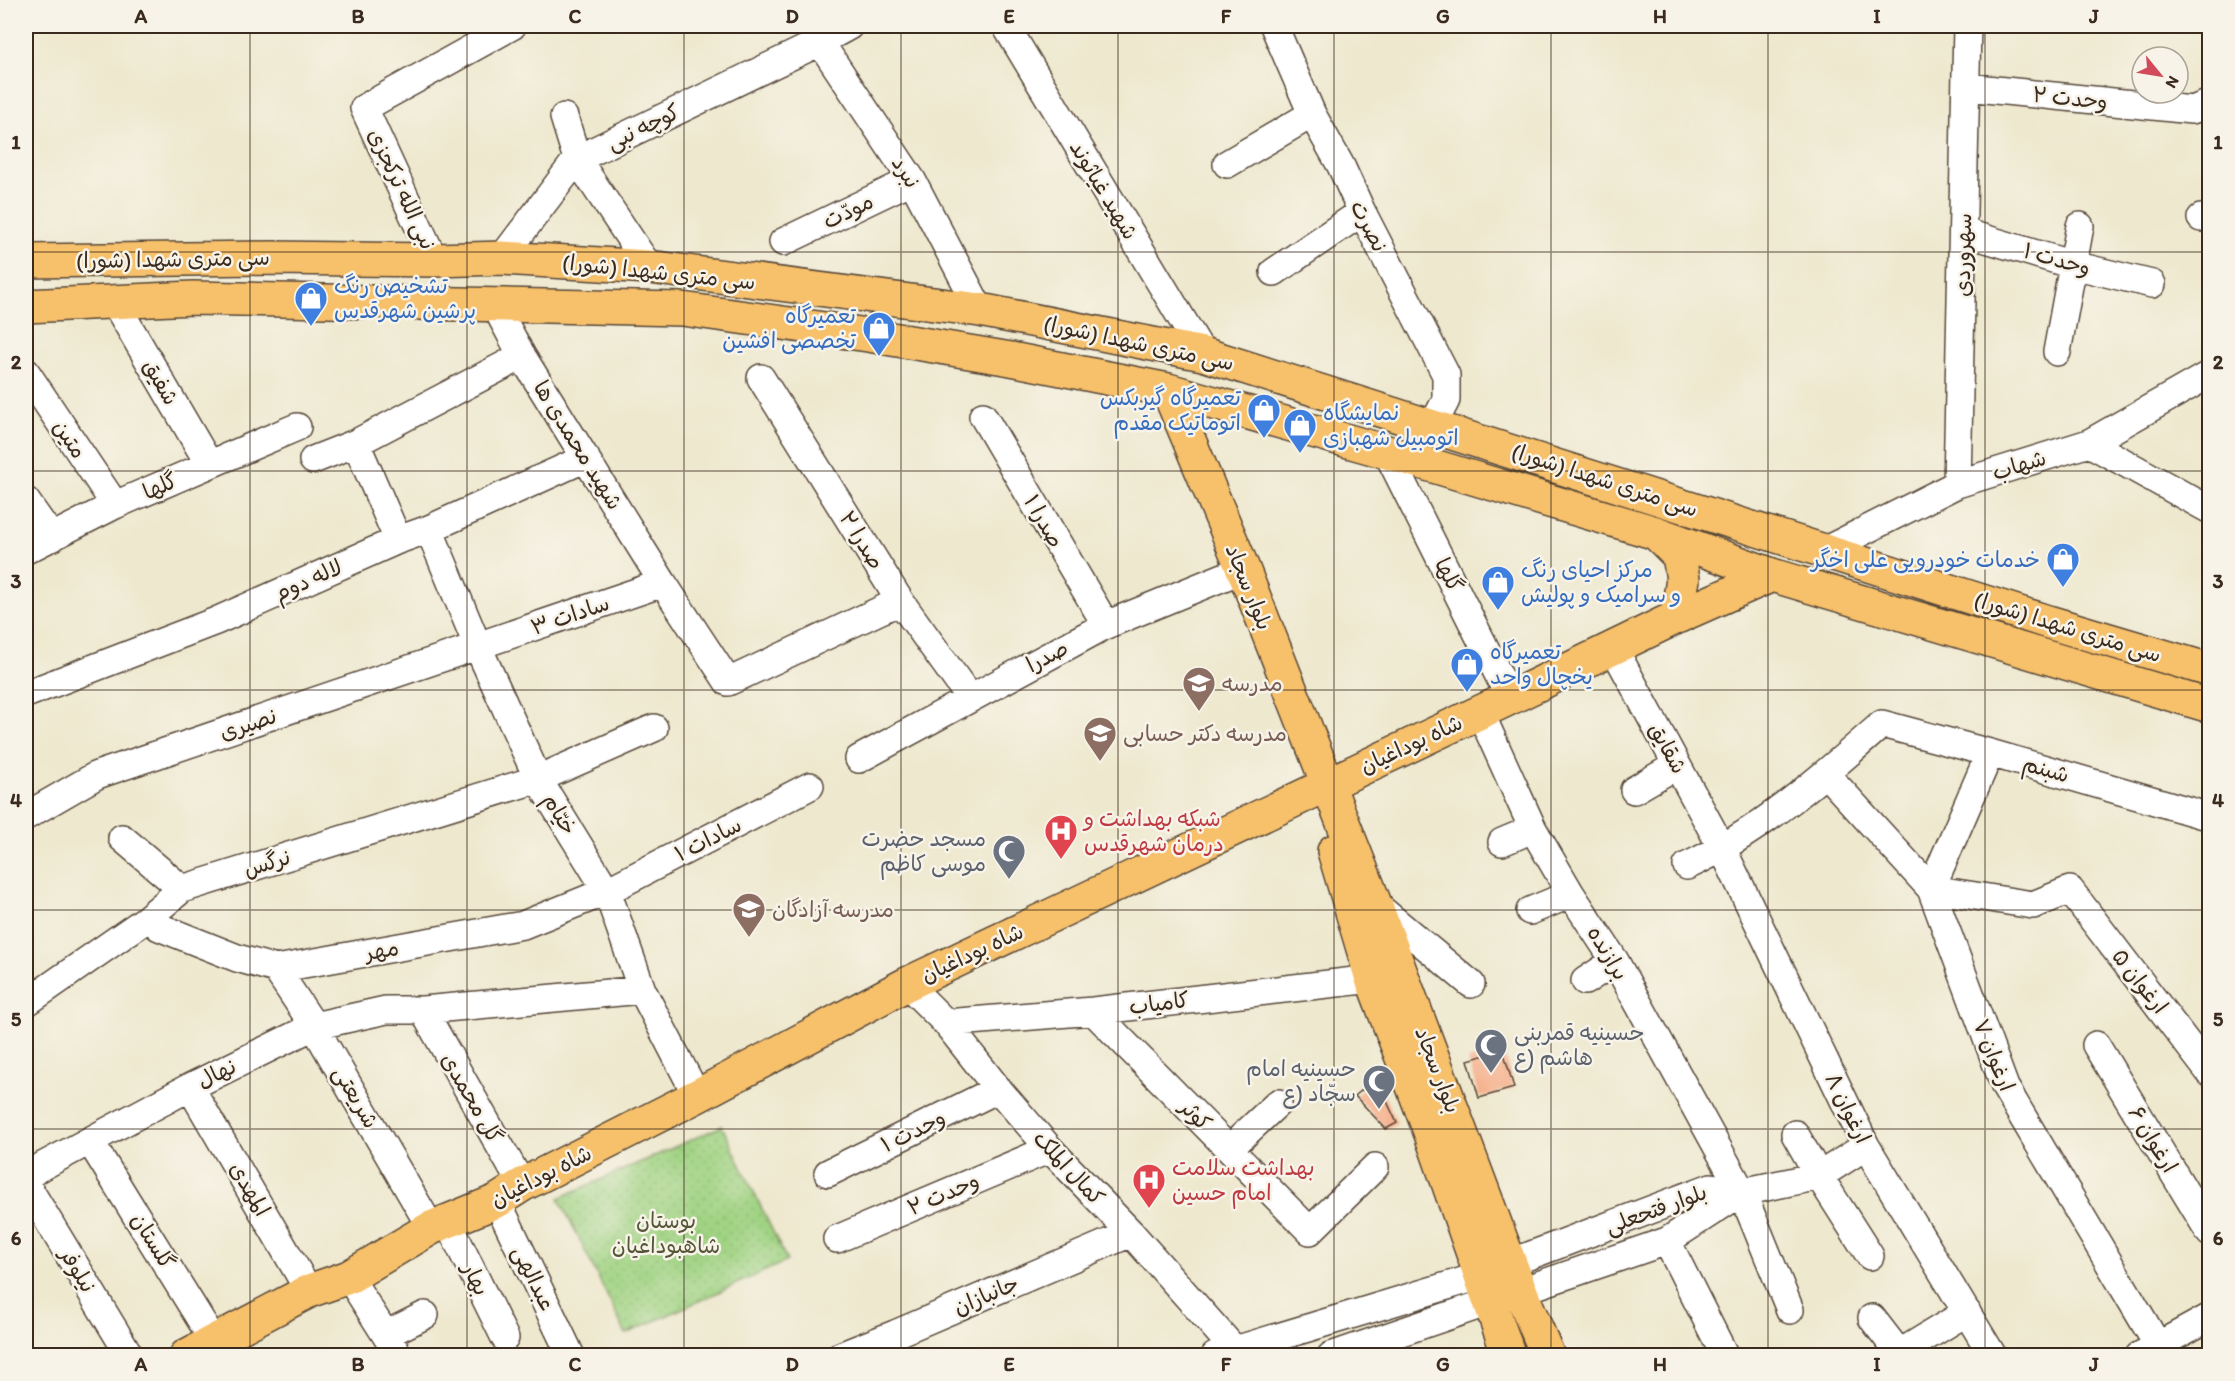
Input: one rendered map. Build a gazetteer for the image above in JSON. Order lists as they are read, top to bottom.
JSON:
{
  "streets": {
    "main road": ["سی متری شهدا (شورا)", "بلوار سجاد", "شاه بوداغیان"],
    "street": [
      "وحدت ۲",
      "کوچه نبی",
      "نبرد",
      "نبی الله ترکجزی",
      "شهید غیاثوند",
      "مودّت",
      "نصرت",
      "سهروردی",
      "وحدت ۱",
      "شفیق",
      "متین",
      "شهید محمدی ها",
      "شهاب",
      "گلها",
      "صدرا ۱",
      "صدرا ۲",
      "لاله دوم",
      "سادات ۳",
      "صدرا",
      "نصیری",
      "شقایق",
      "شبنم",
      "خیّام",
      "سادات ۱",
      "نرگس",
      "مهر",
      "برازنده",
      "ارغوان ۵",
      "کامیاب",
      "ارغوان ۷",
      "نهال",
      "شریعتی",
      "گل محمدی",
      "ارغوان ۸",
      "کوثر",
      "ارغوان ۶",
      "کمال الملک",
      "المهدی",
      "بلوار فتحعلی",
      "گلستان",
      "نیلوفر",
      "عبدالهی",
      "بهار",
      "جانبازان"
    ]
  },
  "crossings": [
    ["وحدت ۲", "سهروردی"],
    ["وحدت ۲", "کمال الملک"],
    ["کوچه نبی", "نبرد"],
    ["کوچه نبی", "سی متری شهدا (شورا)"],
    ["نبرد", "مودّت"],
    ["نبرد", "سی متری شهدا (شورا)"],
    ["نبی الله ترکجزی", "سی متری شهدا (شورا)"],
    ["شهید غیاثوند", "سی متری شهدا (شورا)"],
    ["نصرت", "سی متری شهدا (شورا)"],
    ["سهروردی", "وحدت ۱"],
    ["سهروردی", "شهاب"],
    ["سی متری شهدا (شورا)", "شفیق"],
    ["سی متری شهدا (شورا)", "شهید محمدی ها"],
    ["سی متری شهدا (شورا)", "شهاب"],
    ["سی متری شهدا (شورا)", "گلها"],
    ["سی متری شهدا (شورا)", "بلوار سجاد"],
    ["سی متری شهدا (شورا)", "شاه بوداغیان"],
    ["وحدت ۱", "کمال الملک"],
    ["شفیق", "گلها"],
    ["متین", "گلها"],
    ["شهید محمدی ها", "صدرا ۲"],
    ["شهید محمدی ها", "لاله دوم"],
    ["شهید محمدی ها", "سادات ۳"],
    ["گلها", "شاه بوداغیان"],
    ["صدرا ۱", "صدرا"],
    ["صدرا ۲", "صدرا"],
    ["لاله دوم", "خیّام"],
    ["بلوار سجاد", "صدرا"],
    ["بلوار سجاد", "شاه بوداغیان"],
    ["بلوار سجاد", "کامیاب"],
    ["بلوار سجاد", "بلوار فتحعلی"],
    ["سادات ۳", "نصیری"],
    ["سادات ۳", "خیّام"],
    ["نصیری", "خیّام"],
    ["شاه بوداغیان", "شقایق"],
    ["شاه بوداغیان", "خیّام"],
    ["شاه بوداغیان", "برازنده"],
    ["شاه بوداغیان", "شریعتی"],
    ["شاه بوداغیان", "گل محمدی"],
    ["شاه بوداغیان", "کمال الملک"],
    ["شاه بوداغیان", "المهدی"],
    ["شاه بوداغیان", "گلستان"],
    ["شاه بوداغیان", "عبدالهی"],
    ["شاه بوداغیان", "بهار"],
    ["شقایق", "ارغوان ۸"],
    ["شبنم", "ارغوان ۷"],
    ["خیّام", "سادات ۱"],
    ["خیّام", "نرگس"],
    ["خیّام", "مهر"],
    ["خیّام", "نهال"],
    ["سادات ۱", "مهر"],
    ["مهر", "شریعتی"],
    ["برازنده", "بلوار فتحعلی"],
    ["ارغوان ۵", "ارغوان ۷"],
    ["کامیاب", "کوثر"],
    ["کامیاب", "کمال الملک"],
    ["نهال", "شریعتی"],
    ["نهال", "گل محمدی"],
    ["نهال", "المهدی"],
    ["نهال", "گلستان"],
    ["نهال", "نیلوفر"],
    ["شریعتی", "بهار"],
    ["گل محمدی", "عبدالهی"],
    ["کمال الملک", "جانبازان"]
  ],
  "parks": ["بوستان شاهبوداغیان"],
  "places": {
    "shop": [
      "تشخیص رنگ پرشین شهرقدس",
      "تعمیرگاه تخصصی افشین",
      "تعمیرگاه گیربکس اتوماتیک مقدم",
      "نمایشگاه اتومبیل شهبازی",
      "خدمات خودرویی علی اخگر",
      "مرکز احیای رنگ و سرامیک و پولیش",
      "تعمیرگاه یخچال واحد"
    ],
    "school or university": ["مدرسه", "مدرسه دکتر حسابی", "مدرسه آزادگان"],
    "hospital": ["شبکه بهداشت و درمان شهرقدس", "بهداشت سلامت امام حسین"],
    "mosque": ["مسجد حضرت موسی کاظم", "حسینیه قمربنی هاشم (ع", "حسینیه امام سجّاد (ع"]
  },
  "north": "bottom right",
  "grid": {
    "columns": [
      "A",
      "B",
      "C",
      "D",
      "E",
      "F",
      "G",
      "H",
      "I",
      "J"
    ],
    "rows": [
      "1",
      "2",
      "3",
      "4",
      "5",
      "6"
    ]
  }
}
